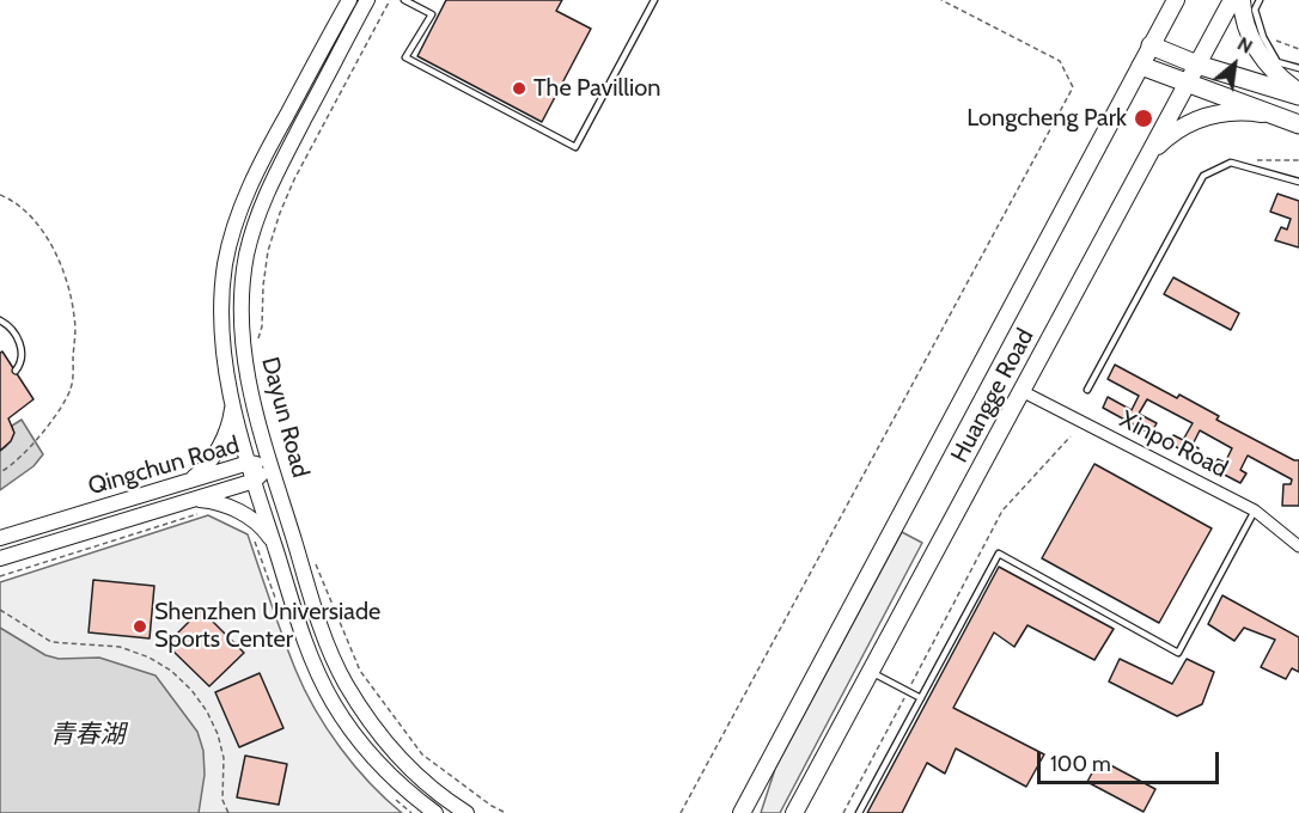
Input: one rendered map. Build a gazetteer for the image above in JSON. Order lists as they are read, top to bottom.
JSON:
{
  "streets": {
    "main road": ["Huangge Road"],
    "street": ["Dayun Road", "Xinpo Road", "Qingchun Road"]
  },
  "crossings": [
    ["Huangge Road", "Xinpo Road"],
    ["Dayun Road", "Qingchun Road"]
  ],
  "water": ["青春湖"],
  "places": ["The Pavillion", "Longcheng Park", "Shenzhen Universiade Sports Center"],
  "scale_bar": "100 m",
  "north": "top right"
}
